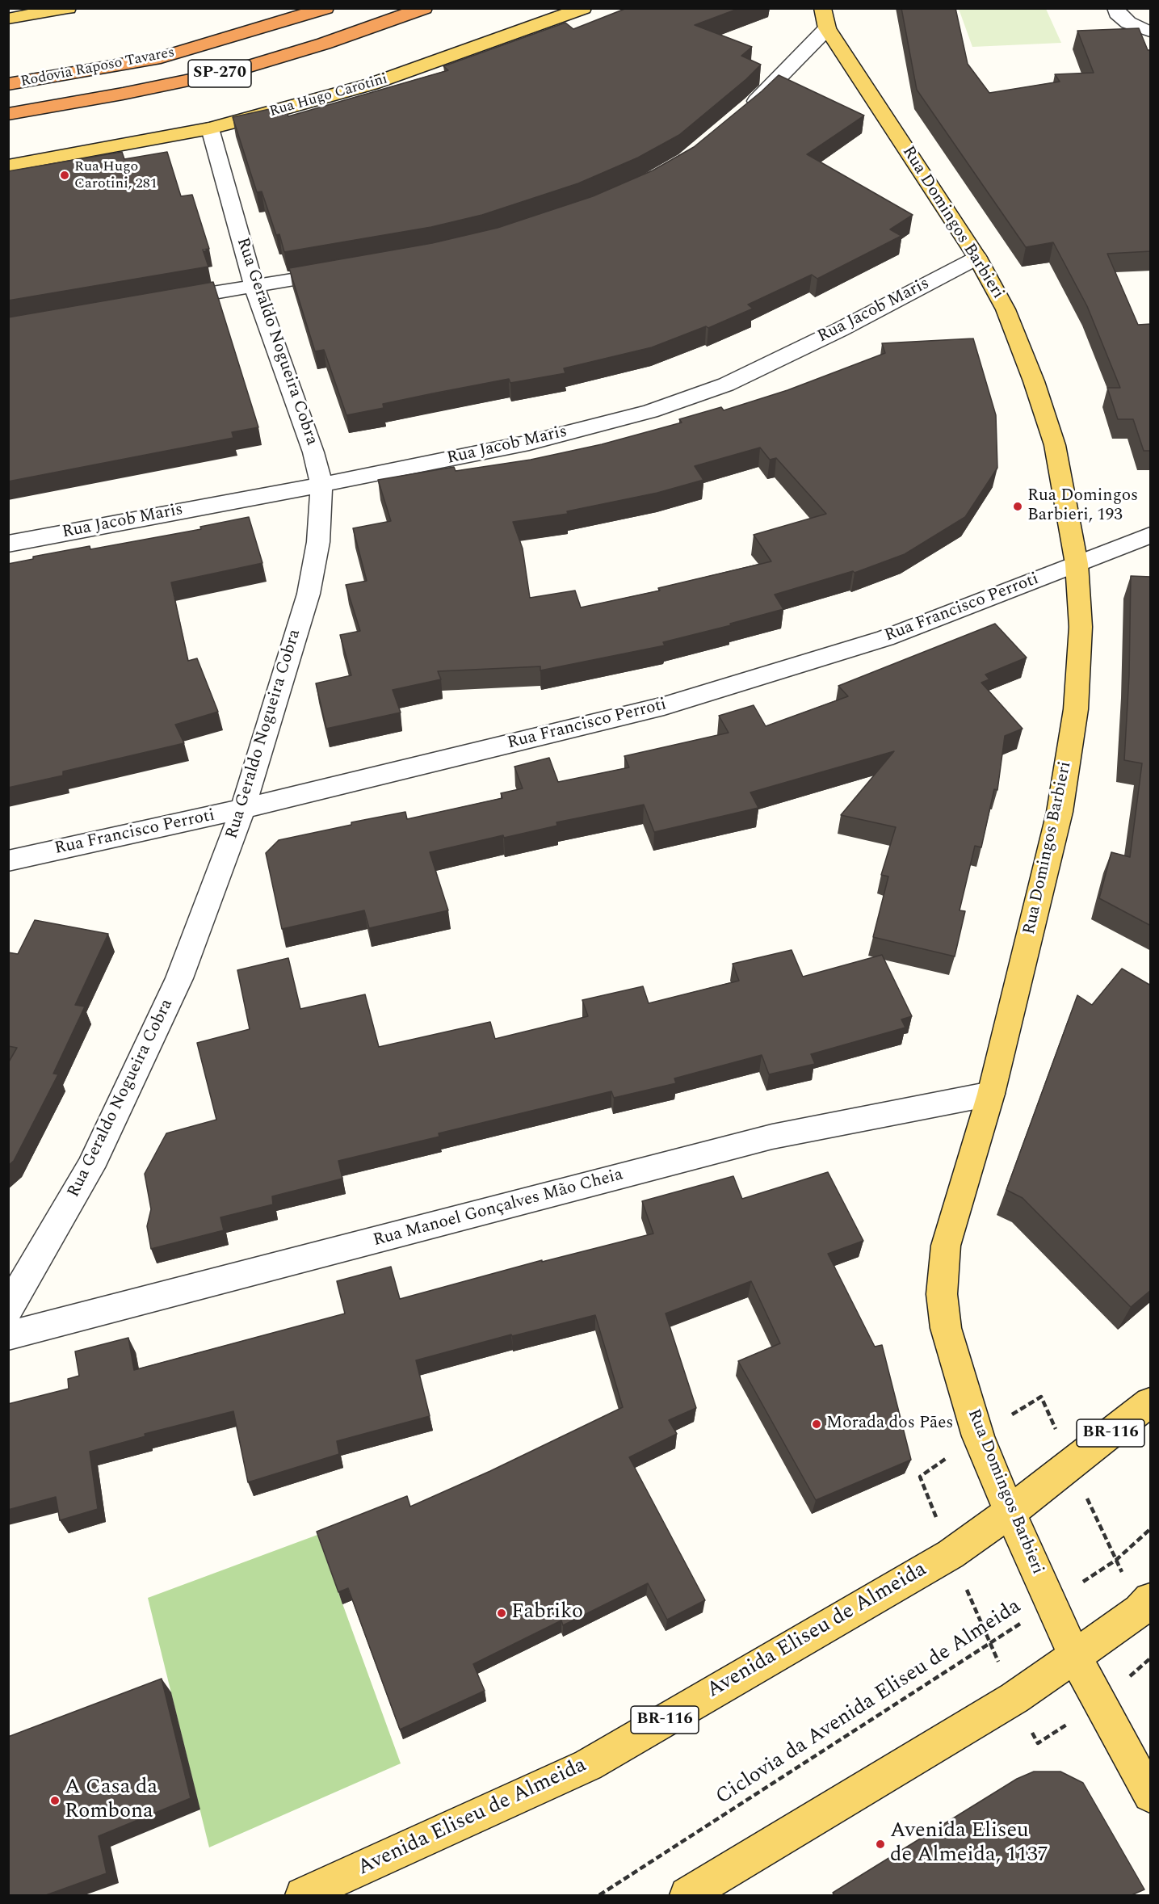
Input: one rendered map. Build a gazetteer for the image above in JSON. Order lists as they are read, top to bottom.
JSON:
{
  "streets": {
    "highway": ["Rodovia Raposo Tavares", "SP-270"],
    "main road": [
      "Rua Hugo Carotini",
      "Rua Domingos Barbieri",
      "BR-116",
      "Avenida Eliseu de Almeida"
    ],
    "street": [
      "Rua Jacob Maris",
      "Rua Geraldo Nogueira Cobra",
      "Rua Francisco Perroti",
      "Rua Manoel Gonçalves Mão Cheia"
    ],
    "path": ["Ciclovia da Avenida Eliseu de Almeida"]
  },
  "crossings": [
    ["Rua Hugo Carotini", "Rua Geraldo Nogueira Cobra"],
    ["Rua Domingos Barbieri", "Rua Jacob Maris"],
    ["Rua Domingos Barbieri", "Rua Francisco Perroti"],
    ["Rua Domingos Barbieri", "Rua Manoel Gonçalves Mão Cheia"],
    ["Rua Domingos Barbieri", "Avenida Eliseu de Almeida"],
    ["Rua Domingos Barbieri", "Ciclovia da Avenida Eliseu de Almeida"],
    ["Rua Jacob Maris", "Rua Geraldo Nogueira Cobra"],
    ["Rua Geraldo Nogueira Cobra", "Rua Francisco Perroti"]
  ],
  "places": [
    "Rua Hugo Carotini, 281",
    "Rua Domingos Barbieri, 193",
    "Morada dos Pães",
    "Fabriko",
    "A Casa da Rombona",
    "Avenida Eliseu de Almeida, 1137"
  ]
}
